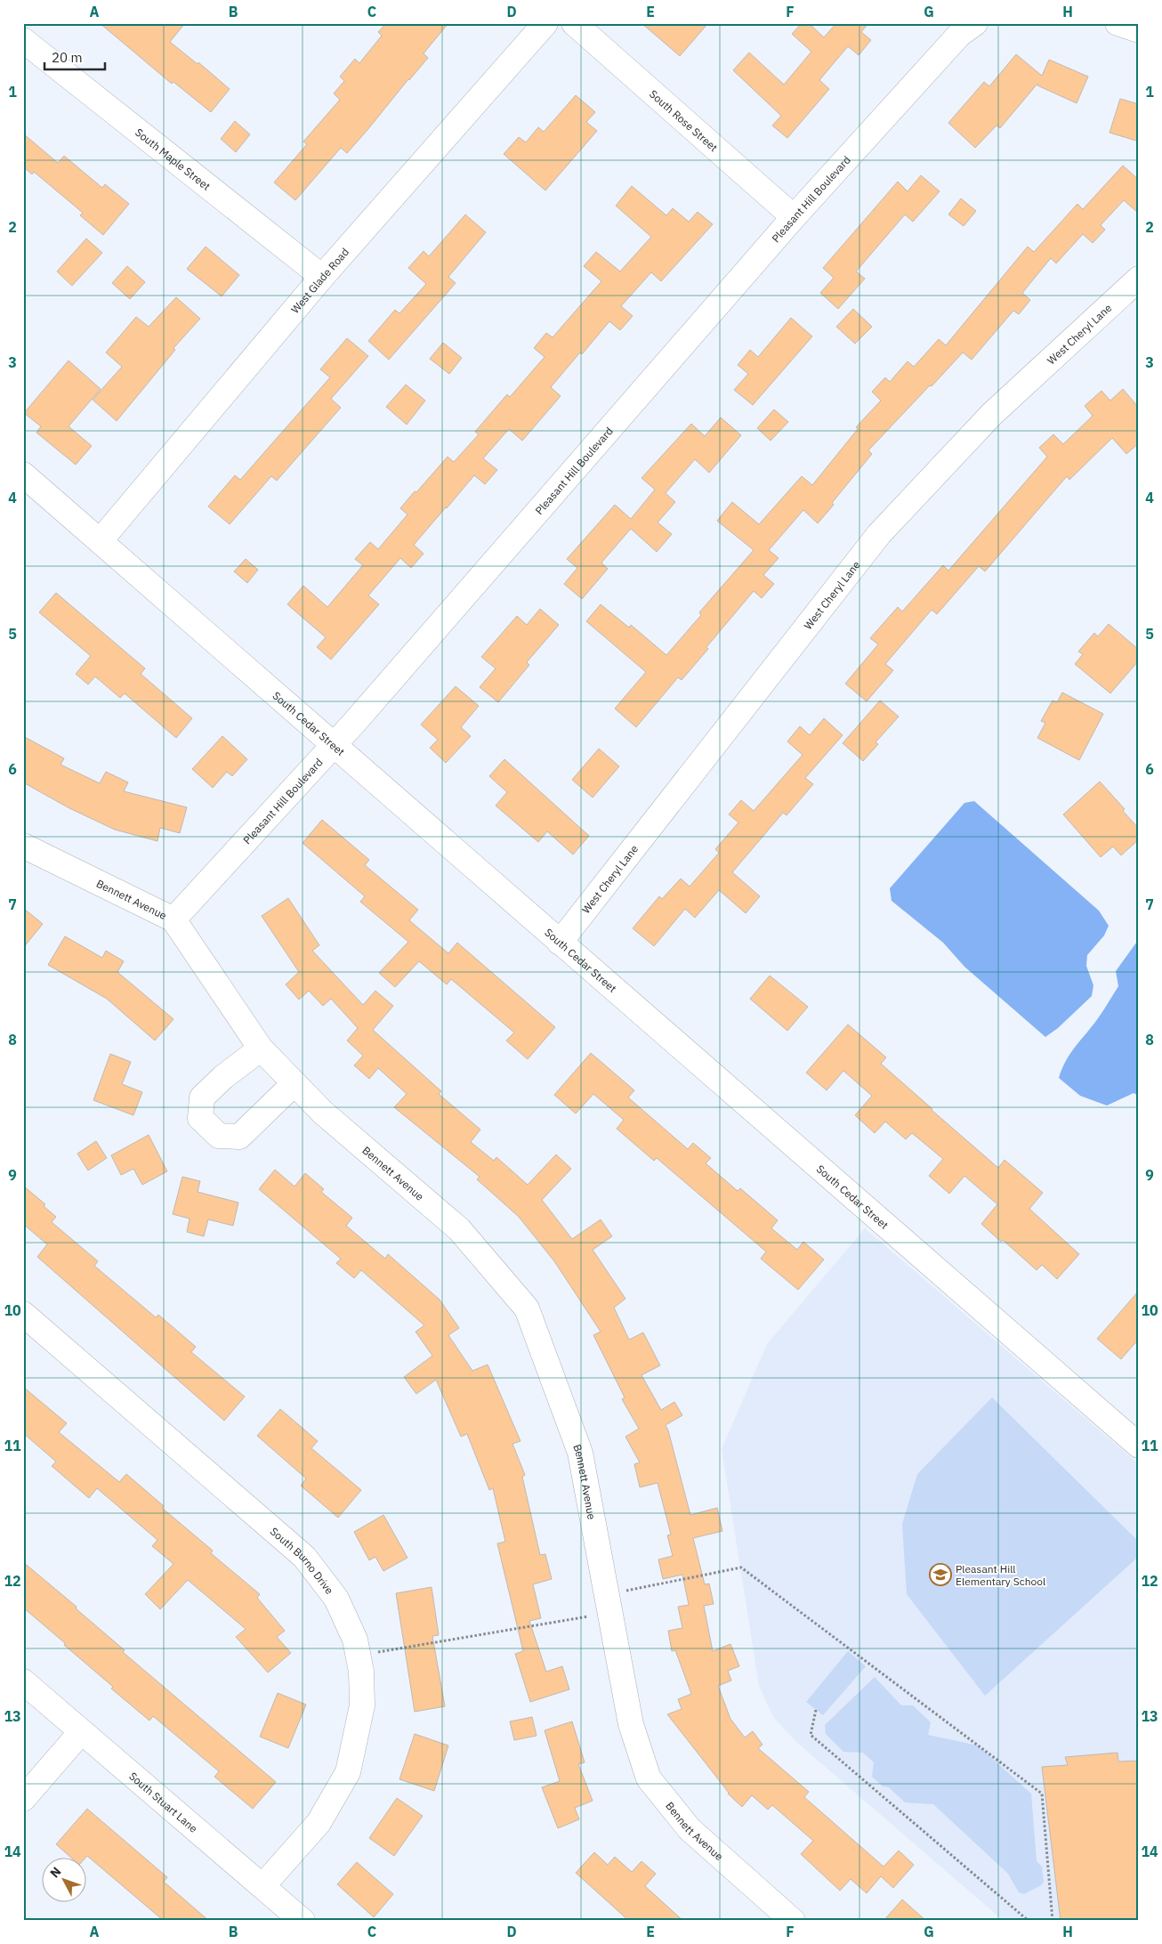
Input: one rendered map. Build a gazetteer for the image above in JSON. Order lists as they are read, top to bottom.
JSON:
{
  "streets": {
    "street": [
      "South Rose Street",
      "South Maple Street",
      "Pleasant Hill Boulevard",
      "West Glade Road",
      "West Cheryl Lane",
      "South Cedar Street",
      "Bennett Avenue",
      "South Burno Drive",
      "South Stuart Lane"
    ]
  },
  "crossings": [
    ["South Rose Street", "Pleasant Hill Boulevard"],
    ["South Maple Street", "West Glade Road"],
    ["Pleasant Hill Boulevard", "South Cedar Street"],
    ["Pleasant Hill Boulevard", "Bennett Avenue"],
    ["West Glade Road", "South Cedar Street"],
    ["West Cheryl Lane", "South Cedar Street"],
    ["South Burno Drive", "South Stuart Lane"]
  ],
  "places": {
    "school or university": ["Pleasant Hill Elementary School"]
  },
  "scale_bar": "20 m",
  "north": "top left",
  "grid": {
    "columns": [
      "A",
      "B",
      "C",
      "D",
      "E",
      "F",
      "G",
      "H"
    ],
    "rows": [
      "1",
      "2",
      "3",
      "4",
      "5",
      "6",
      "7",
      "8",
      "9",
      "10",
      "11",
      "12",
      "13",
      "14"
    ]
  }
}
